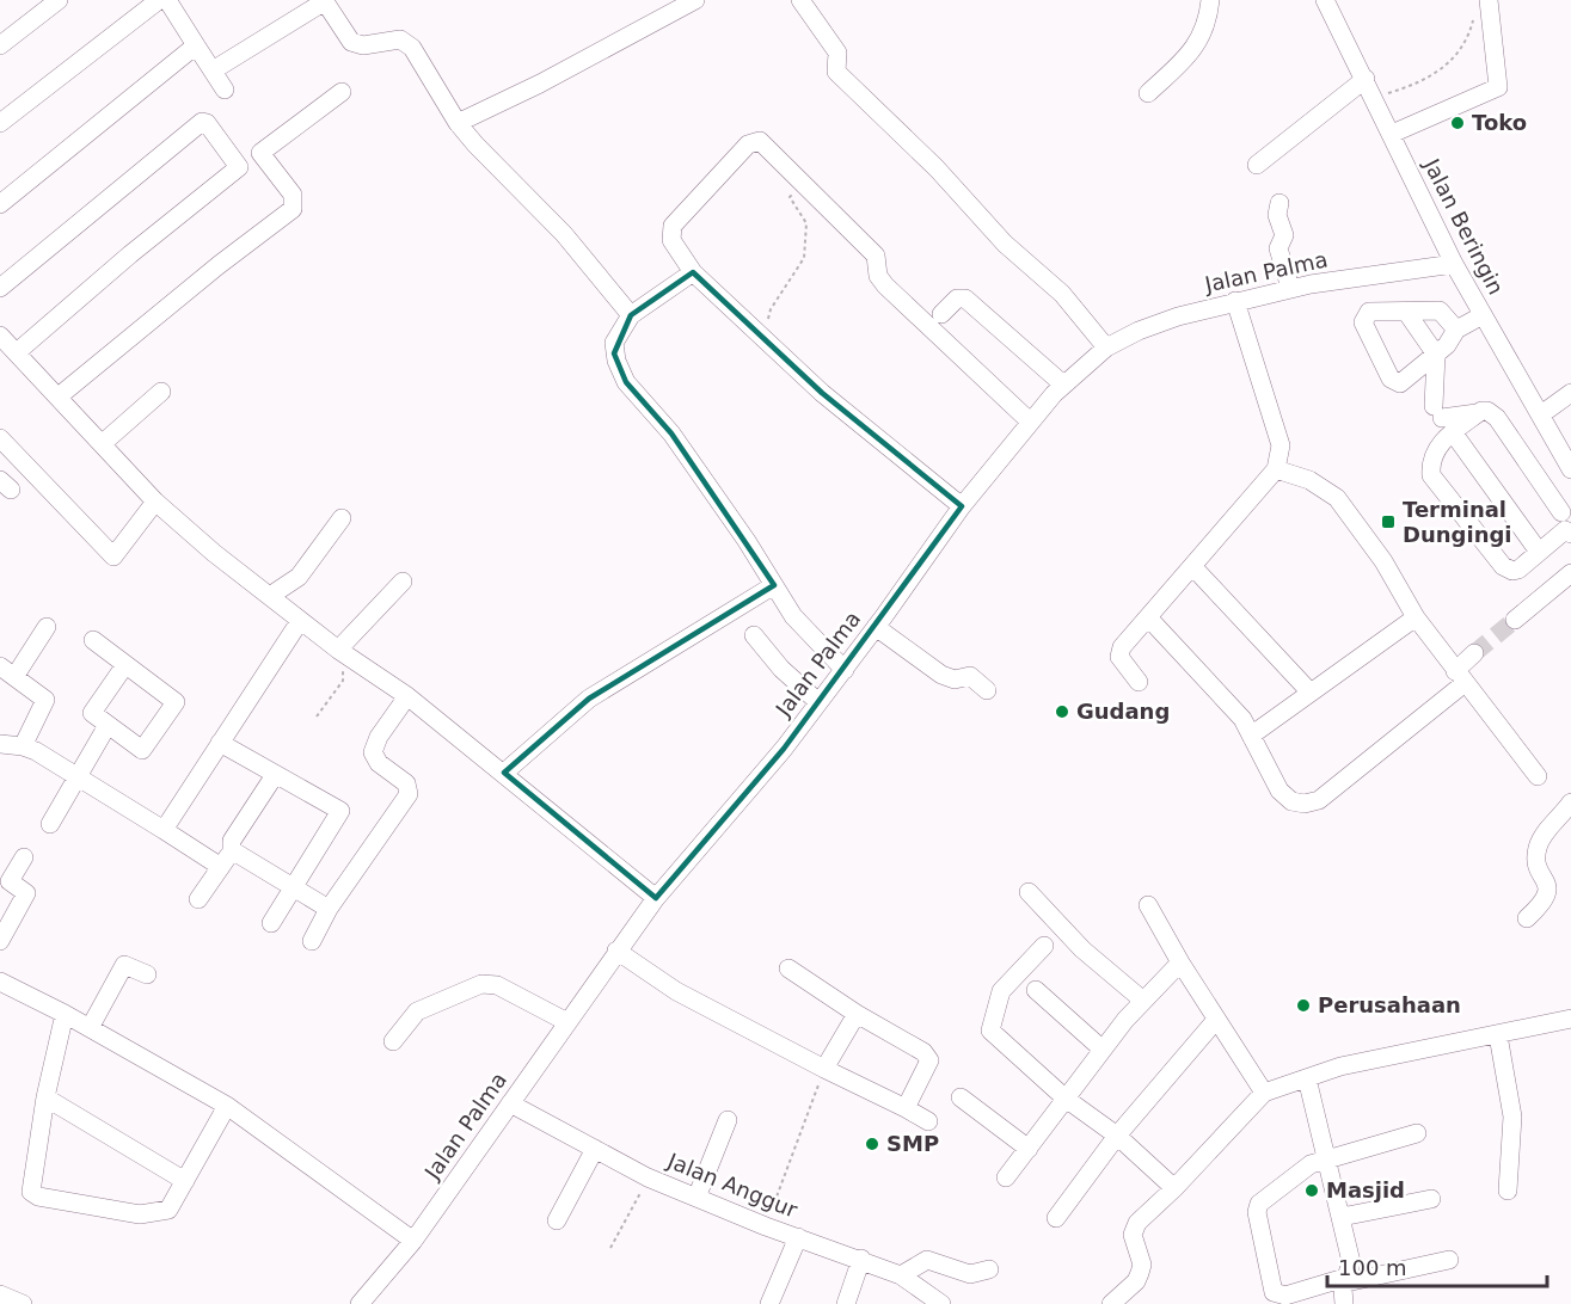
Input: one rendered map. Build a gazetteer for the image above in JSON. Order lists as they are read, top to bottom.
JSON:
{
  "streets": {
    "street": ["Jalan Beringin", "Jalan Palma", "Jalan Anggur"]
  },
  "crossings": [
    ["Jalan Beringin", "Jalan Palma"],
    ["Jalan Palma", "Jalan Anggur"]
  ],
  "places": {
    "other": [
      "Toko",
      "Gudang",
      "Perusahaan",
      "SMP",
      "Masjid"
    ],
    "transit": ["Terminal Dungingi"]
  },
  "scale_bar": "100 m"
}
